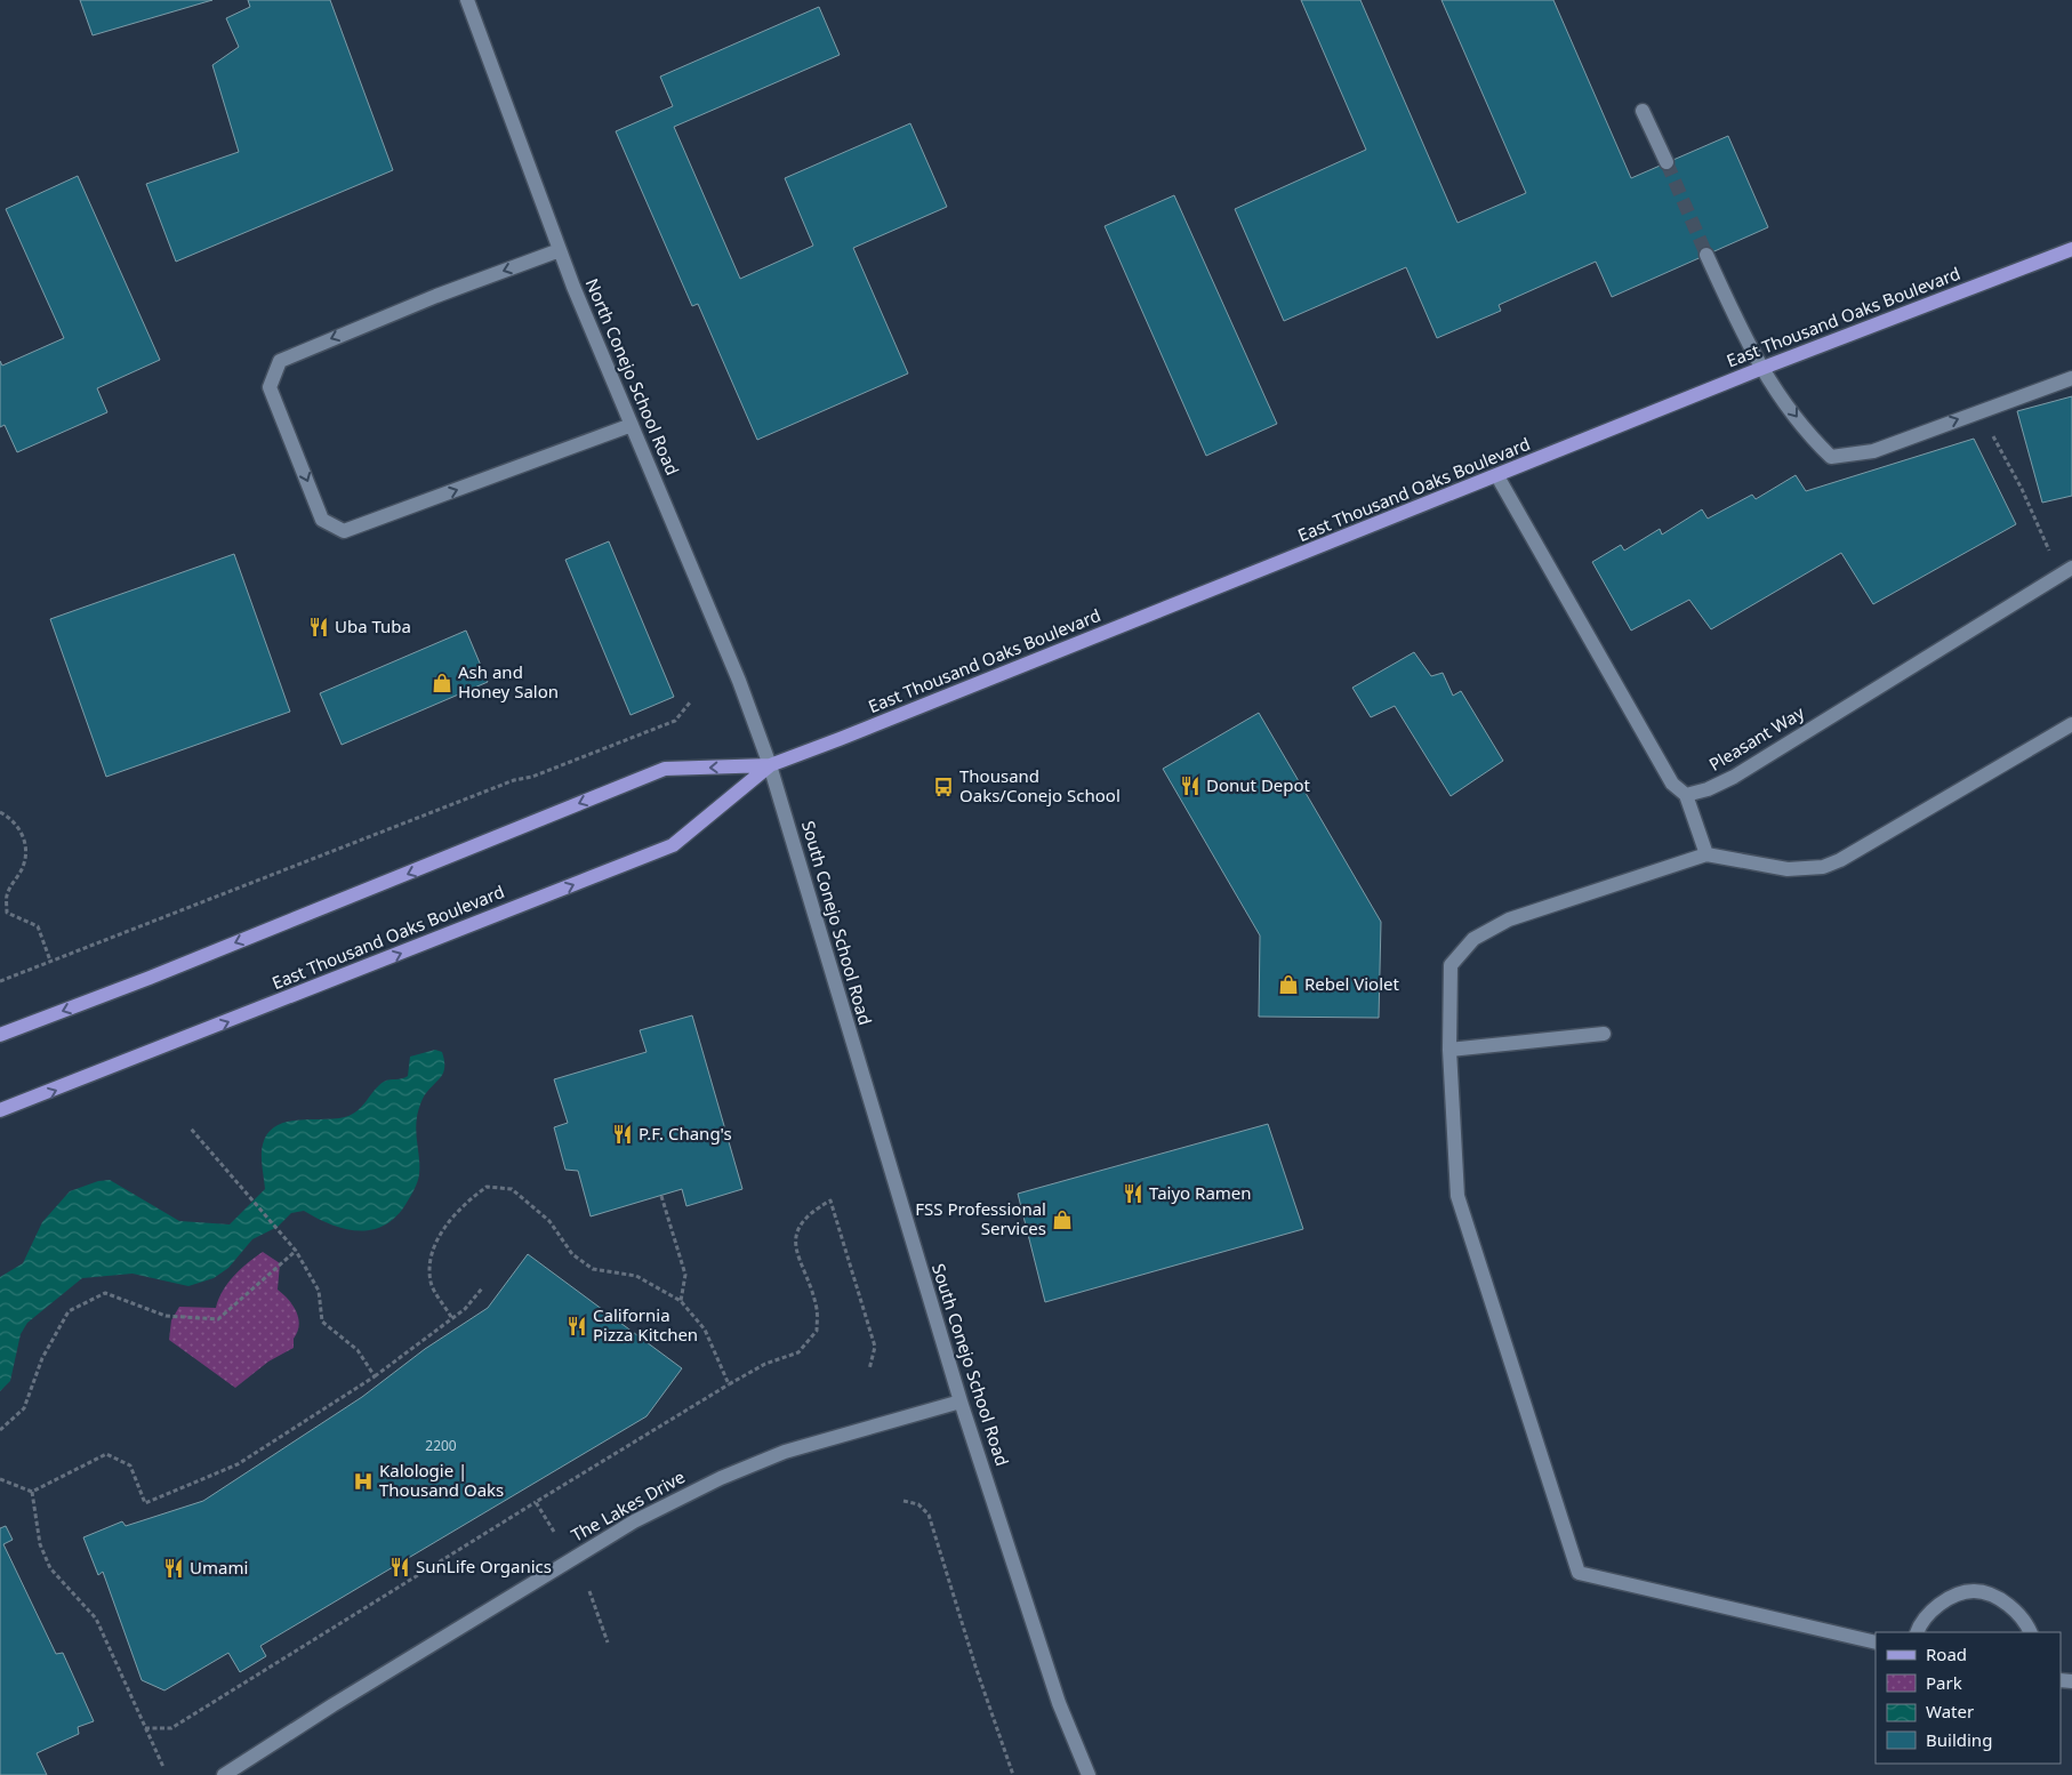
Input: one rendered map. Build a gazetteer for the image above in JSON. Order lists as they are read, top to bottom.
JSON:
{
  "streets": {
    "main road": ["East Thousand Oaks Boulevard"],
    "street": [
      "North Conejo School Road",
      "Pleasant Way",
      "South Conejo School Road",
      "The Lakes Drive"
    ]
  },
  "crossings": [
    ["East Thousand Oaks Boulevard", "North Conejo School Road"],
    ["East Thousand Oaks Boulevard", "South Conejo School Road"],
    ["North Conejo School Road", "South Conejo School Road"],
    ["South Conejo School Road", "The Lakes Drive"]
  ],
  "places": {
    "restaurant": [
      "Uba Tuba",
      "Donut Depot",
      "P.F. Chang's",
      "Taiyo Ramen",
      "California Pizza Kitchen",
      "SunLife Organics",
      "Umami"
    ],
    "shop": ["Ash and Honey Salon", "Rebel Violet", "FSS Professional Services"],
    "bus stop": ["Thousand Oaks/Conejo School"],
    "hospital": ["Kalologie | Thousand Oaks"]
  },
  "house_numbers": ["2200"],
  "legend": [
    "Road",
    "Park",
    "Water",
    "Building"
  ]
}
